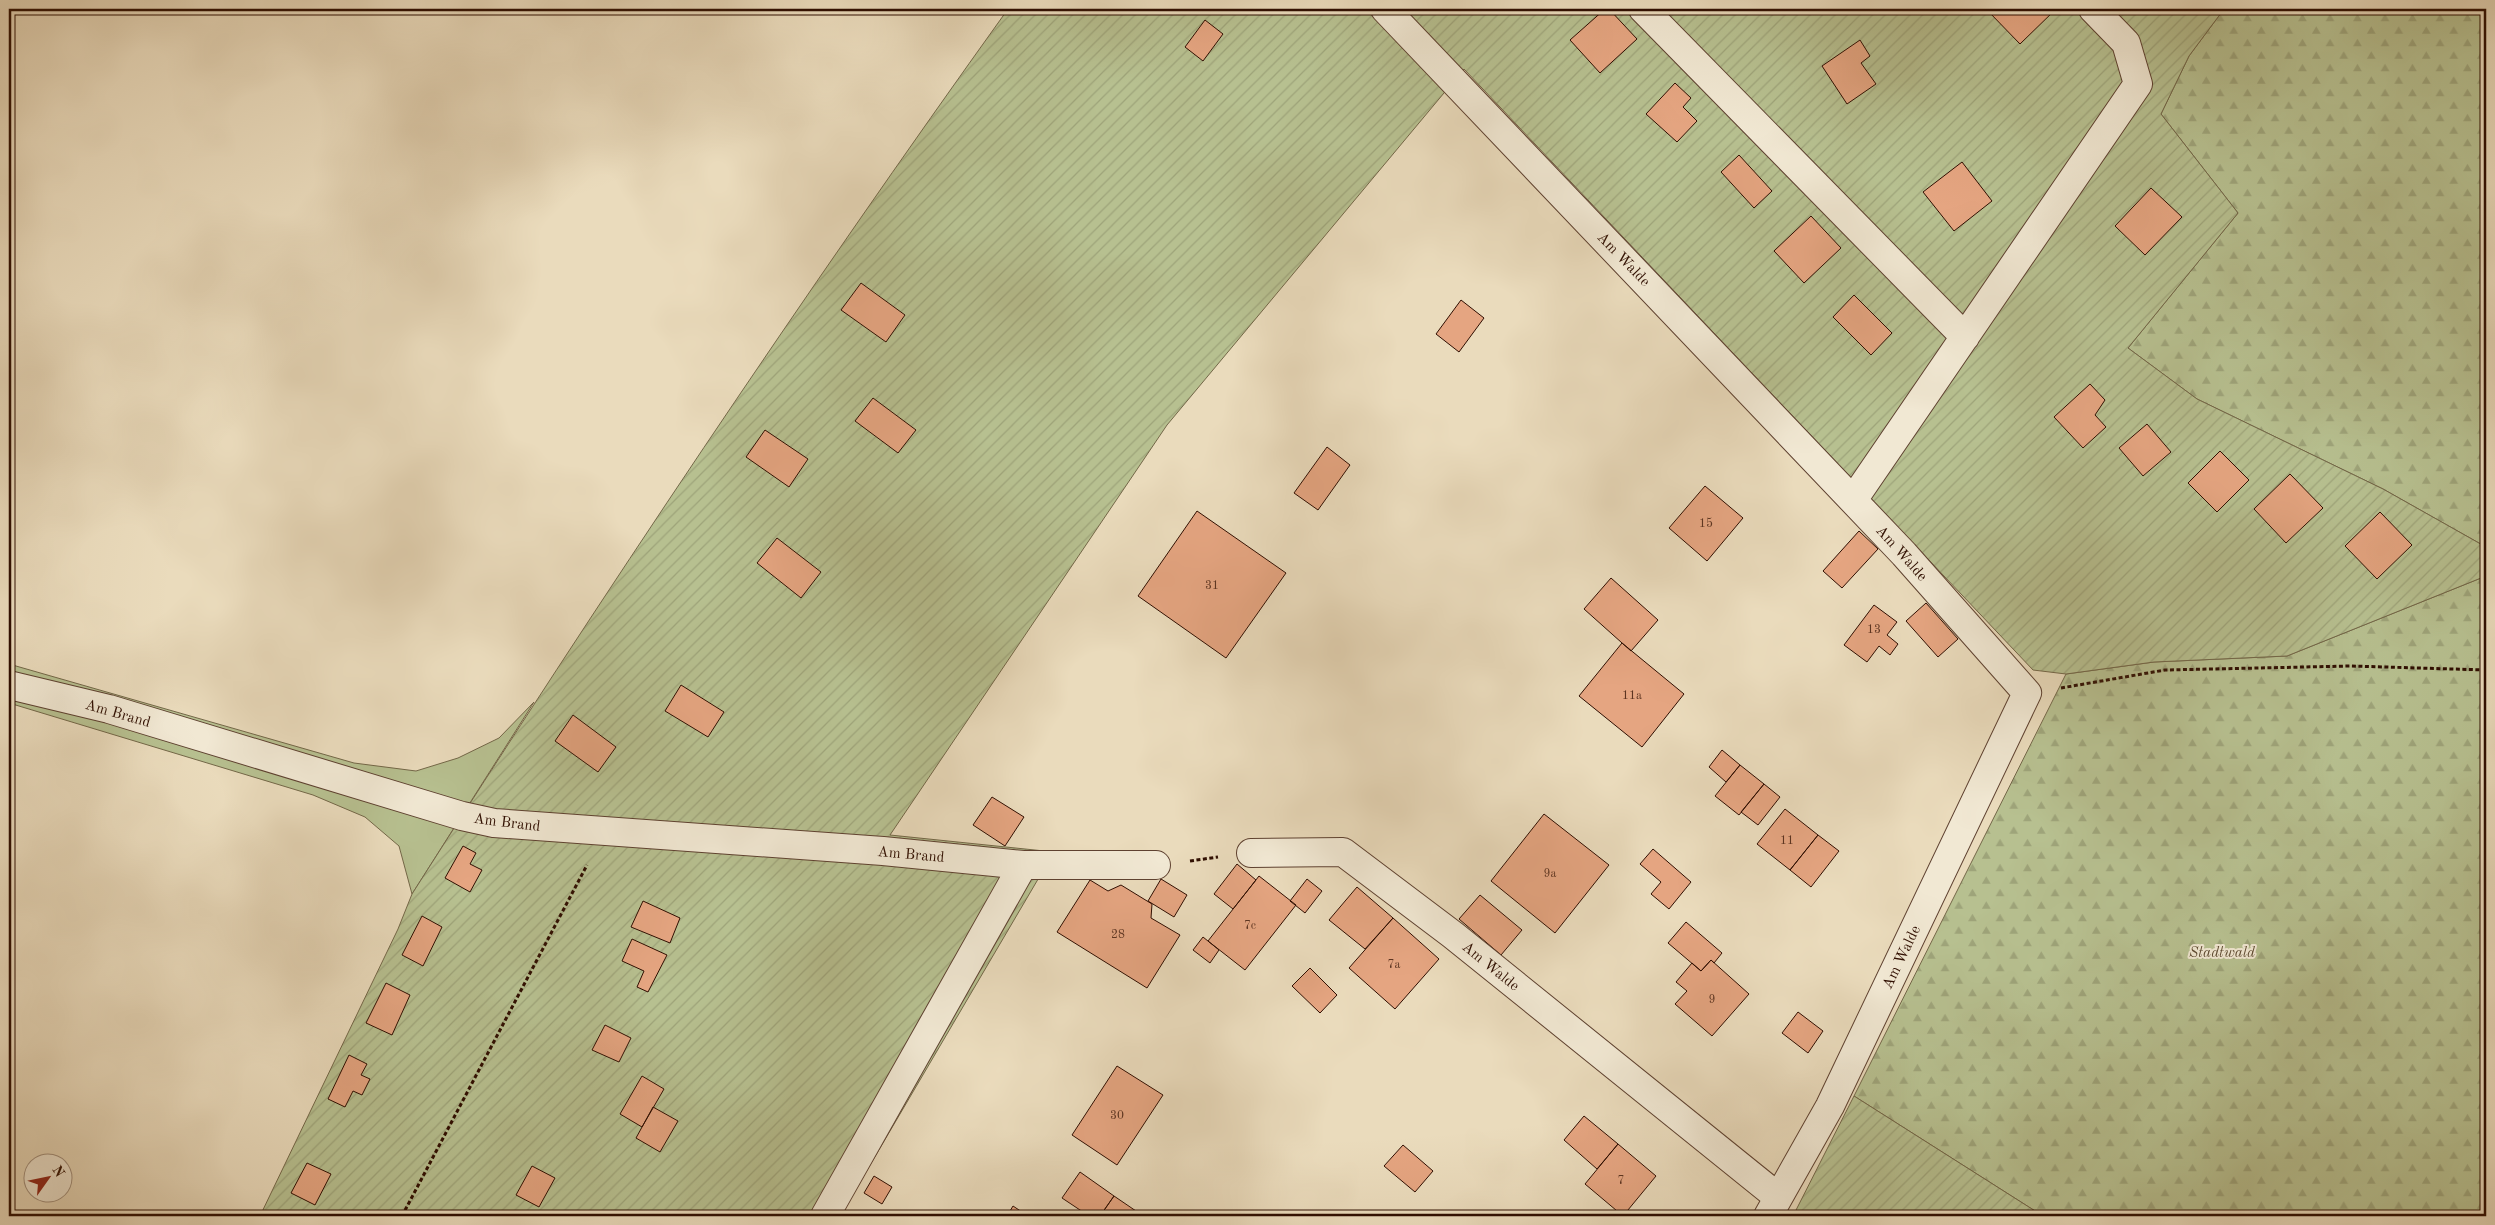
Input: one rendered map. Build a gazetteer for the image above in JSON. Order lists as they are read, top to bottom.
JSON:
{
  "streets": {
    "street": ["Am Walde", "Am Brand"]
  },
  "parks": ["Stadtwald"],
  "house_numbers": [
    "15",
    "31",
    "13",
    "11a",
    "11",
    "9a",
    "7c",
    "28",
    "7a",
    "9",
    "30",
    "7"
  ],
  "north": "top right"
}
